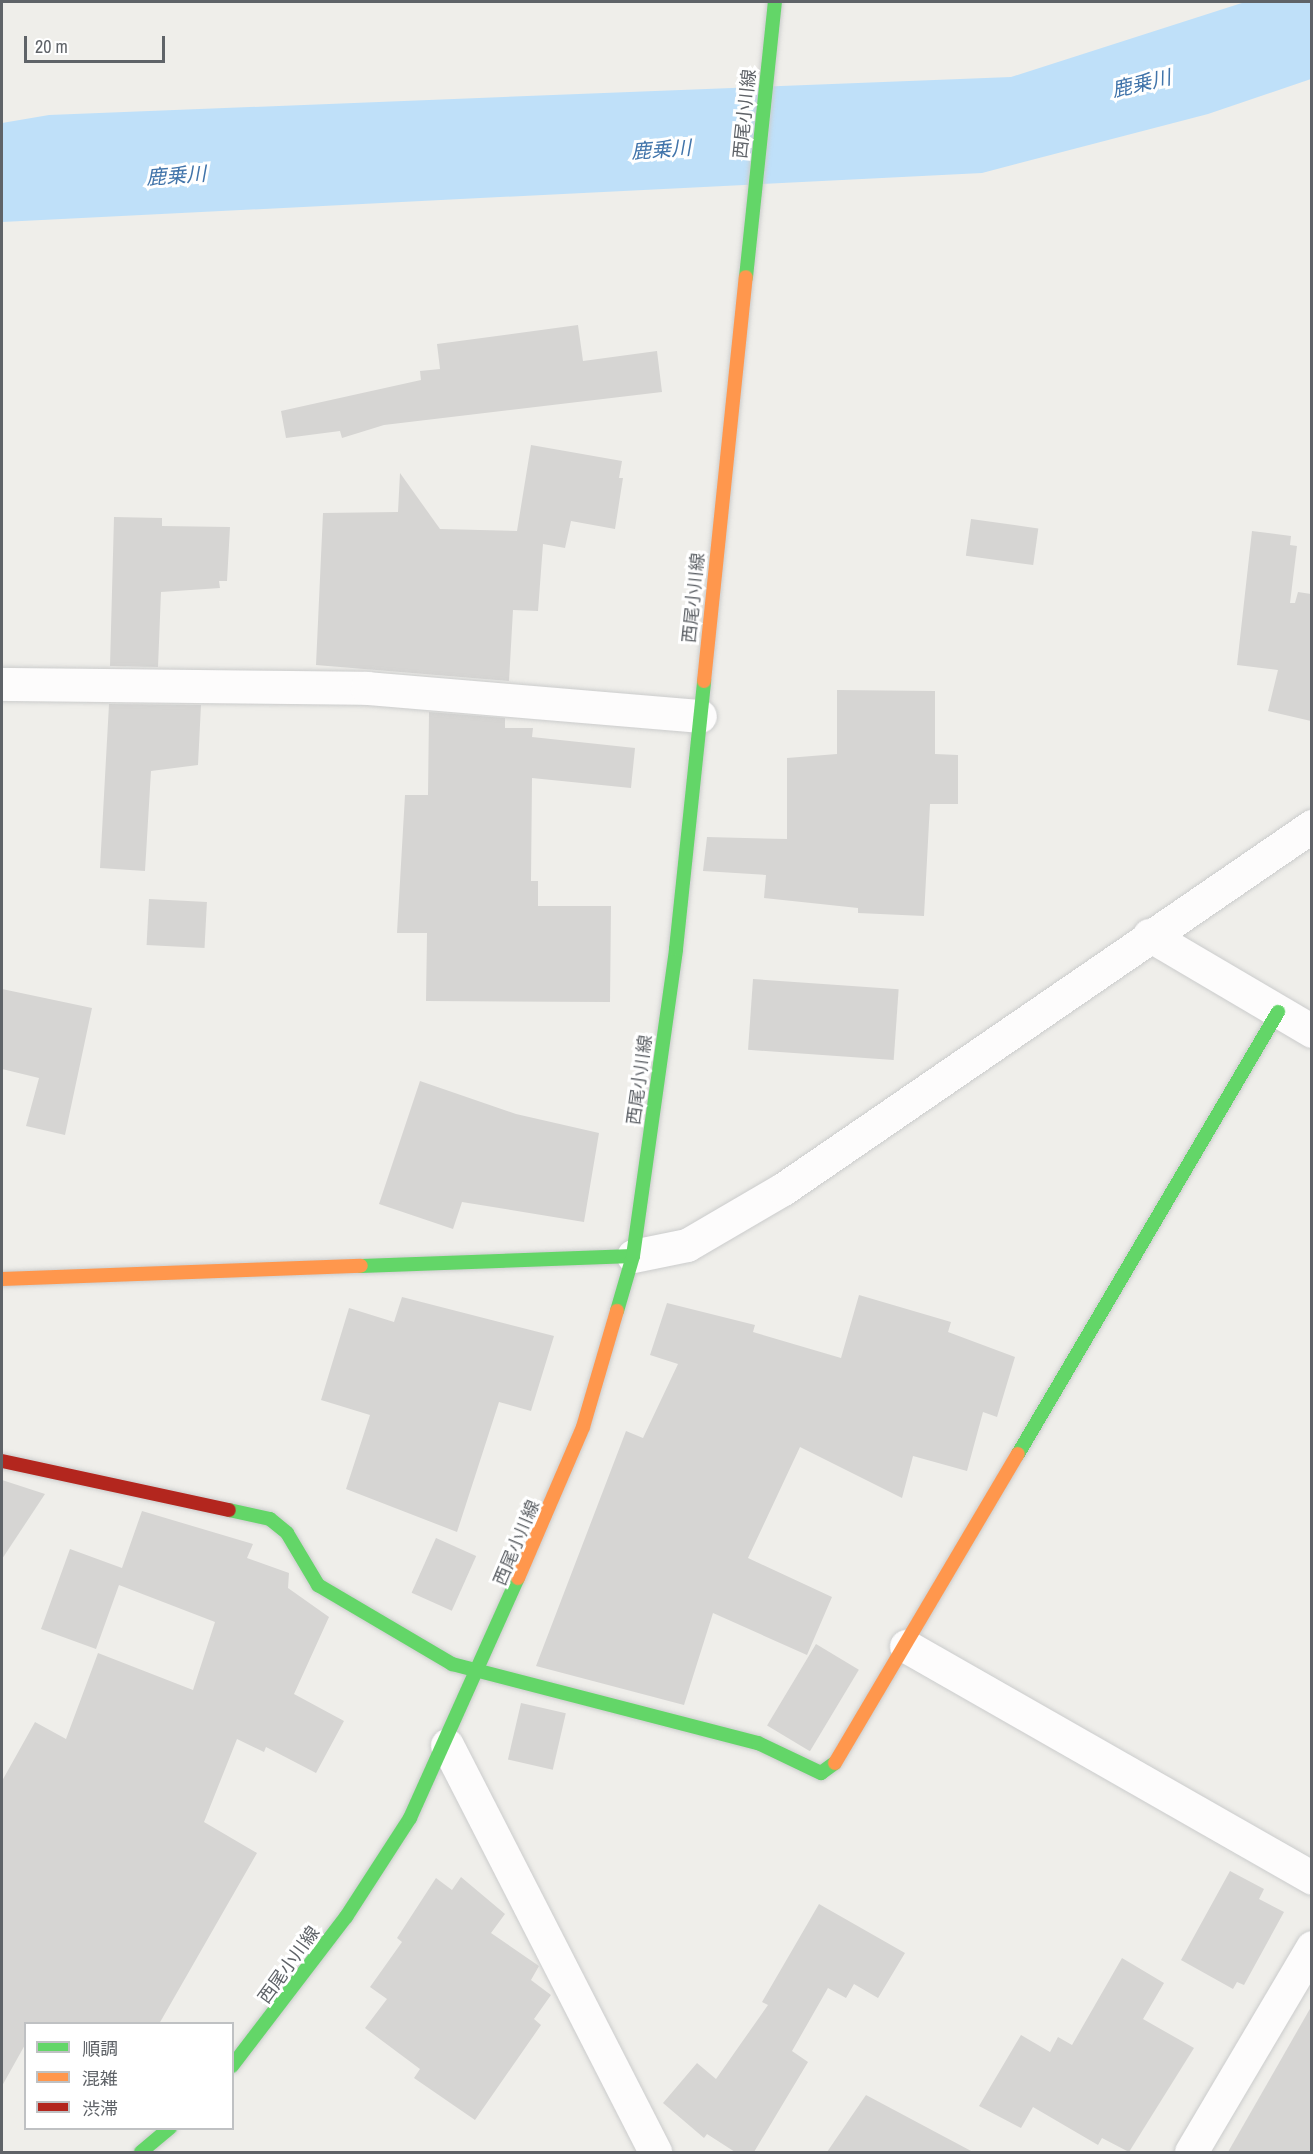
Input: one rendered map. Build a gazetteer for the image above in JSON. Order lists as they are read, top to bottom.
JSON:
{
  "streets": {
    "street": ["西尾小川線"]
  },
  "water": ["鹿乗川"],
  "legend": ["順調", "混雑", "渋滞"],
  "scale_bar": "20 m"
}
